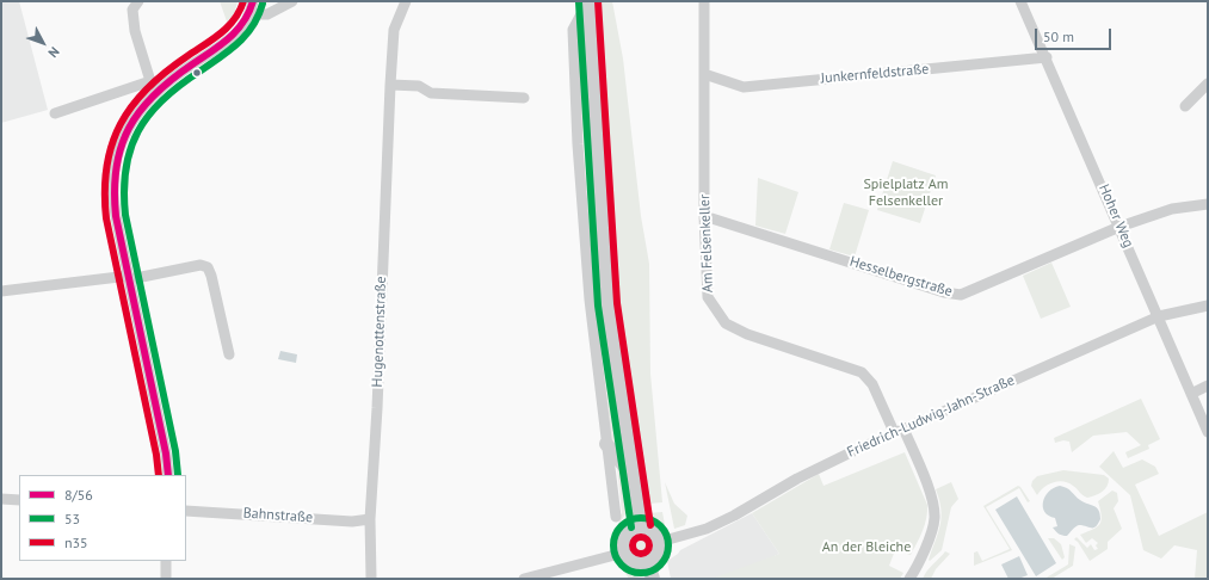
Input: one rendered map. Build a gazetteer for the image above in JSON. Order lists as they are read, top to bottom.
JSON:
{
  "streets": {
    "street": [
      "Junkernfeldstraße",
      "Hoher Weg",
      "Am Felsenkeller",
      "Hesselbergstraße",
      "Hugenottenstraße",
      "Friedrich-Ludwig-Jahn-Straße",
      "Bahnstraße"
    ]
  },
  "crossings": [
    ["Junkernfeldstraße", "Hoher Weg"],
    ["Junkernfeldstraße", "Am Felsenkeller"],
    ["Hoher Weg", "Hesselbergstraße"],
    ["Hoher Weg", "Friedrich-Ludwig-Jahn-Straße"],
    ["Am Felsenkeller", "Hesselbergstraße"],
    ["Am Felsenkeller", "Friedrich-Ludwig-Jahn-Straße"],
    ["Hugenottenstraße", "Bahnstraße"]
  ],
  "parks": ["Spielplatz Am Felsenkeller", "An der Bleiche"],
  "lines": ["transit line 8/56", "transit line n35", "transit line 53"],
  "legend": ["8/56", "53", "n35"],
  "scale_bar": "50 m",
  "north": "bottom right"
}
